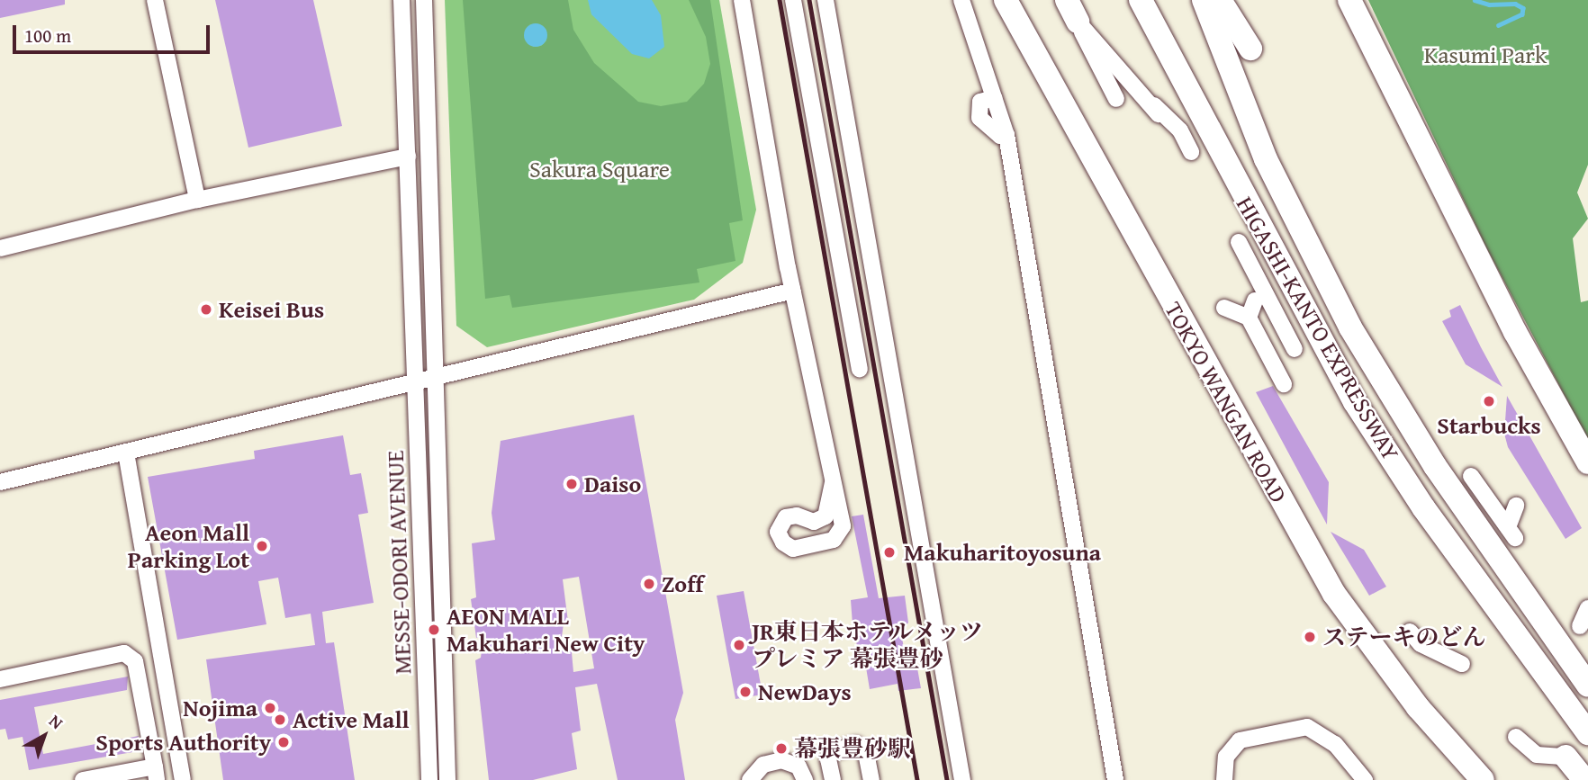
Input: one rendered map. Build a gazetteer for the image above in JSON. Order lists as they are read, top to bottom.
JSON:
{
  "streets": {
    "highway": ["HIGASHI-KANTO EXPRESSWAY", "TOKYO WANGAN ROAD"],
    "street": ["MESSE-ODORI AVENUE"]
  },
  "parks": ["Kasumi Park", "Sakura Square"],
  "places": [
    "Keisei Bus",
    "Starbucks",
    "Daiso",
    "Aeon Mall Parking Lot",
    "Makuharitoyosuna",
    "Zoff",
    "AEON MALL Makuhari New City",
    "ステーキのどん",
    "JR東日本ホテルメッツ プレミア 幕張豊砂",
    "NewDays",
    "Nojima",
    "Active Mall",
    "Sports Authority",
    "幕張豊砂駅"
  ],
  "scale_bar": "100 m",
  "north": "top right"
}
